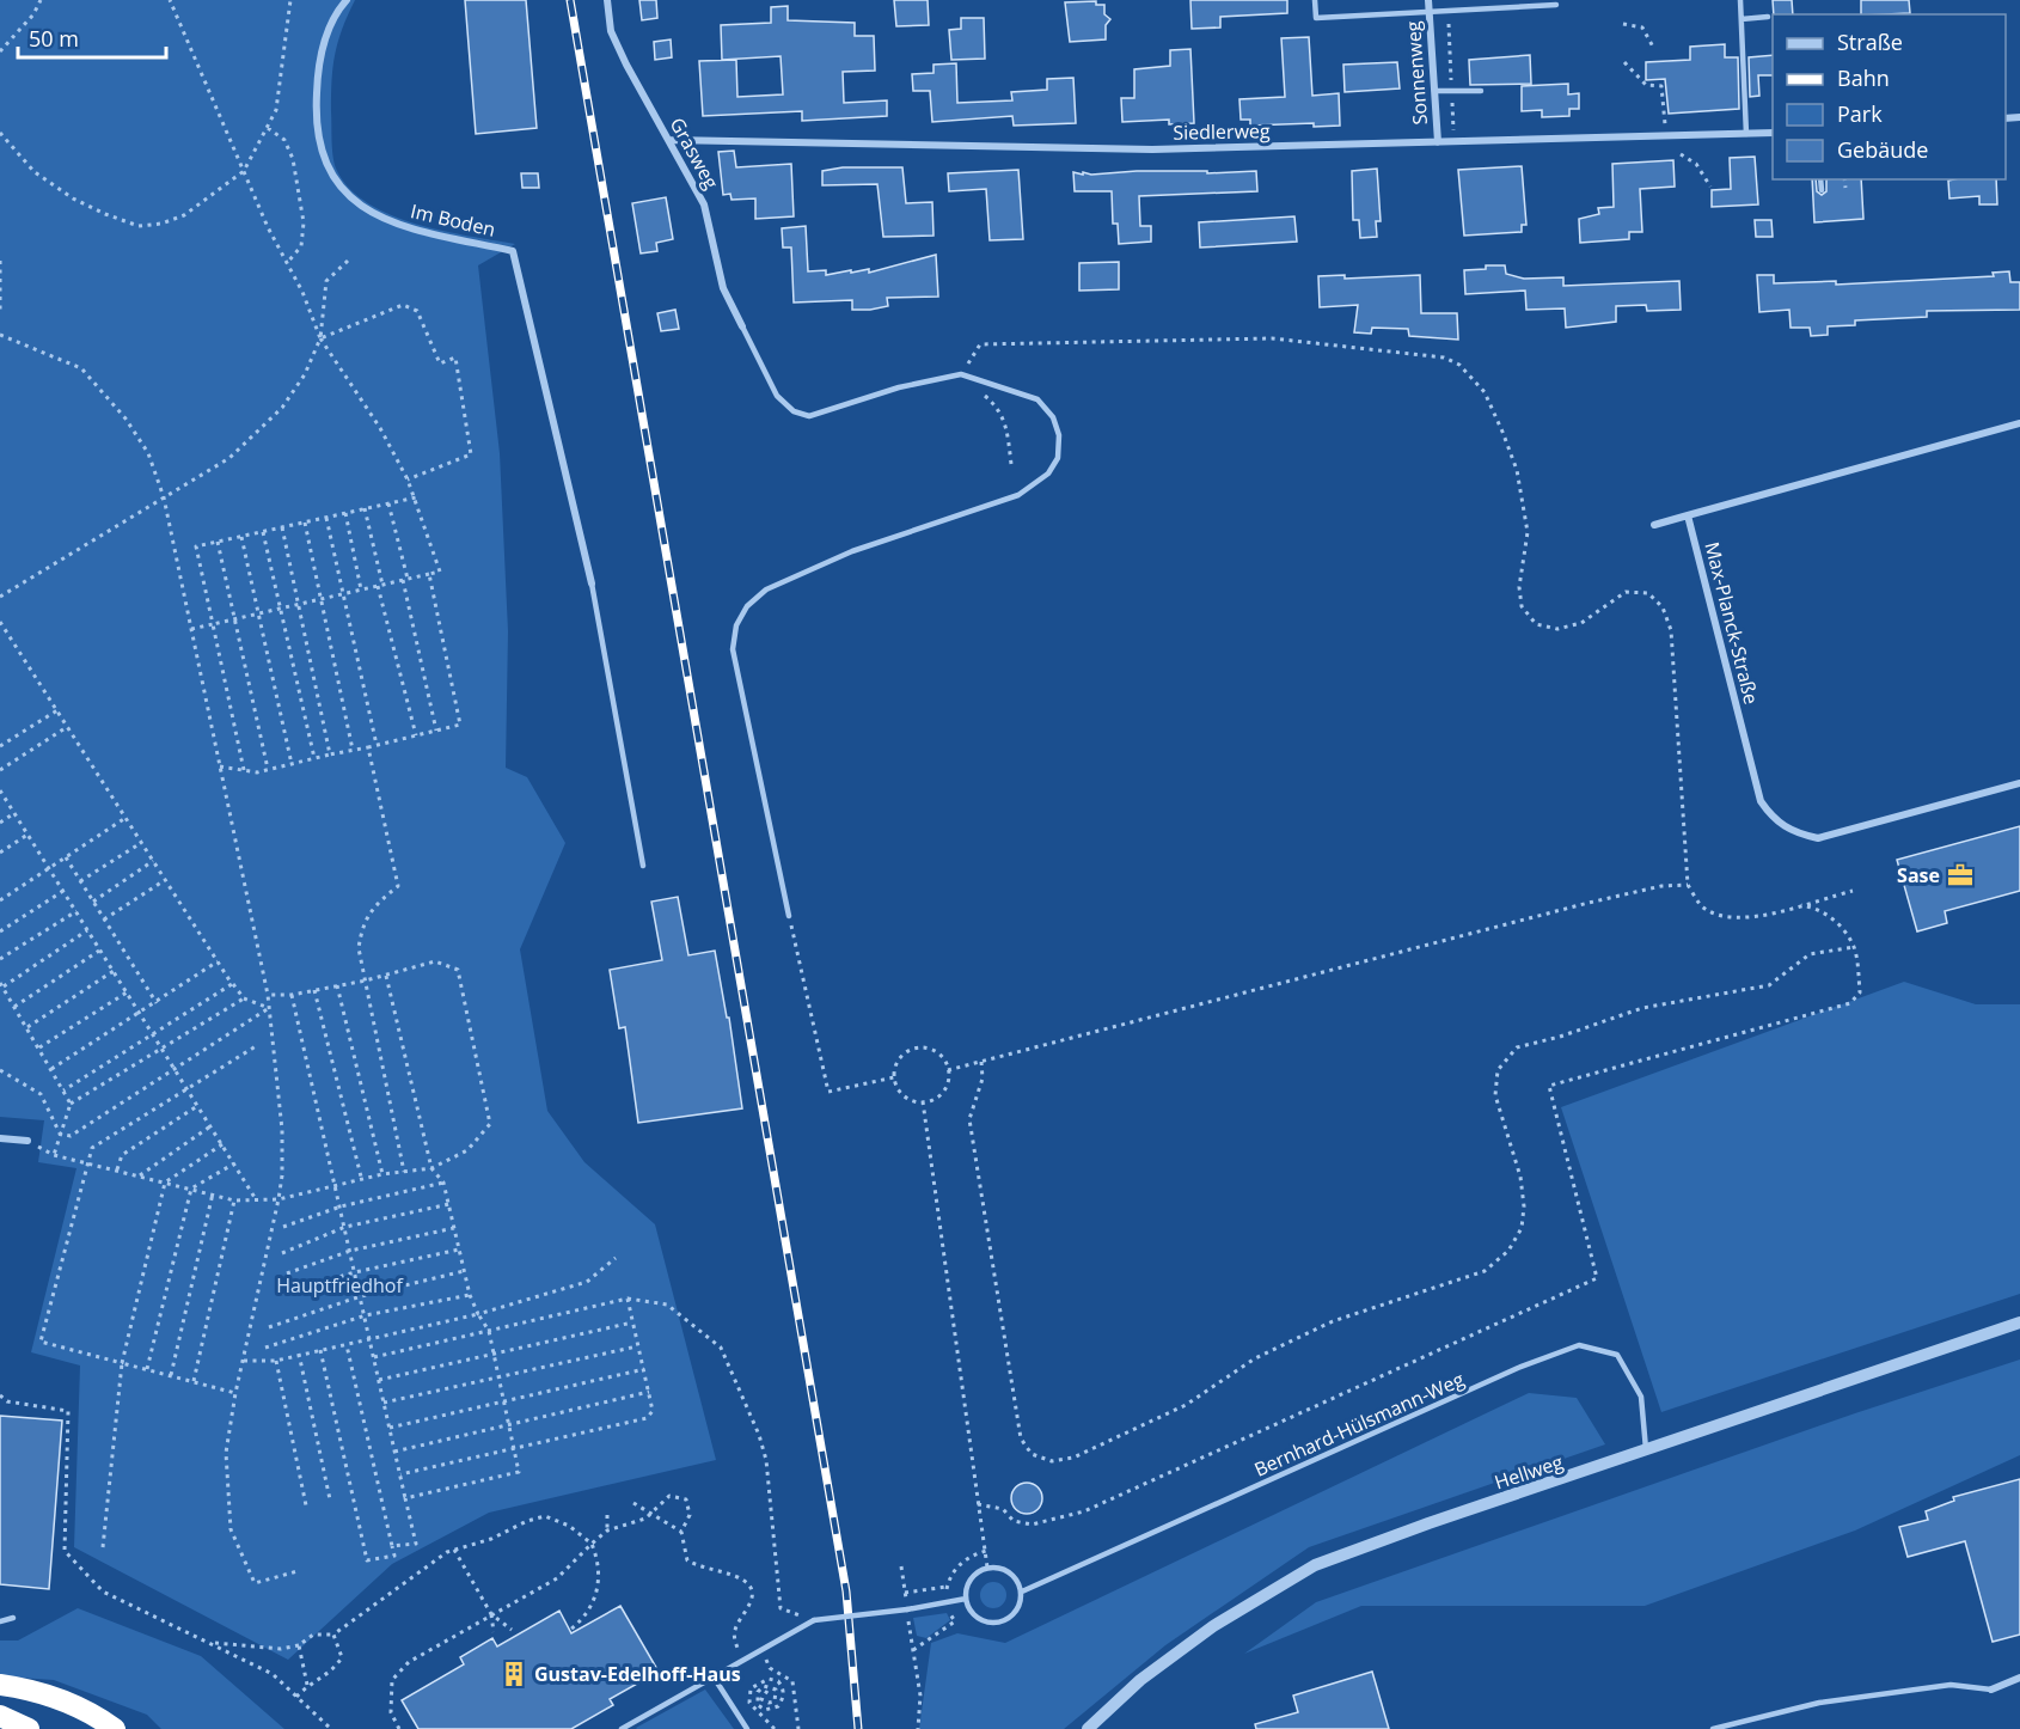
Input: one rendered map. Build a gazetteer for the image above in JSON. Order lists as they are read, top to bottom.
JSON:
{
  "streets": {
    "street": [
      "Sonnenweg",
      "Siedlerweg",
      "Grasweg",
      "Im Boden",
      "Max-Planck-Straße",
      "Hellweg"
    ],
    "lane": ["Bernhard-Hülsmann-Weg"]
  },
  "crossings": [
    ["Sonnenweg", "Siedlerweg"],
    ["Siedlerweg", "Grasweg"],
    ["Bernhard-Hülsmann-Weg", "Hellweg"]
  ],
  "parks": ["Hauptfriedhof"],
  "places": {
    "office": ["Sase"],
    "building": ["Gustav-Edelhoff-Haus"]
  },
  "legend": [
    "Straße",
    "Bahn",
    "Park",
    "Gebäude"
  ],
  "scale_bar": "50 m"
}
